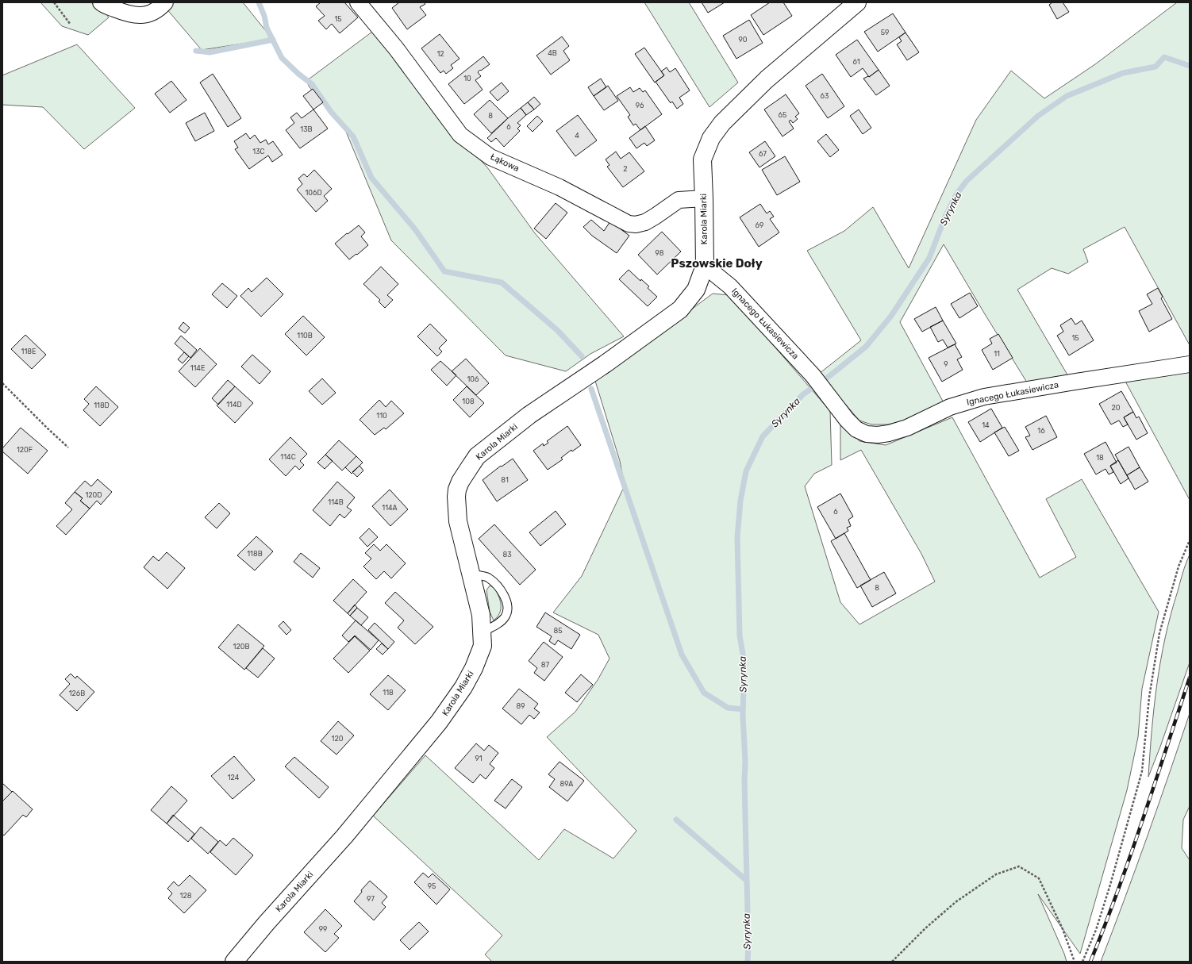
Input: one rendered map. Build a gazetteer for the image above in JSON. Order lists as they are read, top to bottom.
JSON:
{
  "streets": {
    "street": ["Łąkowa", "Karola Miarki", "Ignacego Łukasiewicza"]
  },
  "crossings": [
    ["Łąkowa", "Karola Miarki"],
    ["Karola Miarki", "Ignacego Łukasiewicza"]
  ],
  "districts": ["Pszowskie Doły"],
  "water": ["Syrynka"],
  "house_numbers": [
    "15",
    "59",
    "90",
    "4B",
    "12",
    "61",
    "10",
    "63",
    "96",
    "65",
    "8",
    "6",
    "13B",
    "4",
    "13C",
    "67",
    "2",
    "106D",
    "69",
    "98",
    "110B",
    "15",
    "118E",
    "11",
    "9",
    "114E",
    "106",
    "108",
    "114D",
    "118D",
    "20",
    "110",
    "14",
    "16",
    "120F",
    "114C",
    "18",
    "81",
    "120D",
    "114B",
    "114A",
    "6",
    "118B",
    "83",
    "8",
    "85",
    "120B",
    "87",
    "118",
    "126B",
    "89",
    "120",
    "91",
    "124",
    "89A",
    "95",
    "128",
    "97",
    "99"
  ]
}
